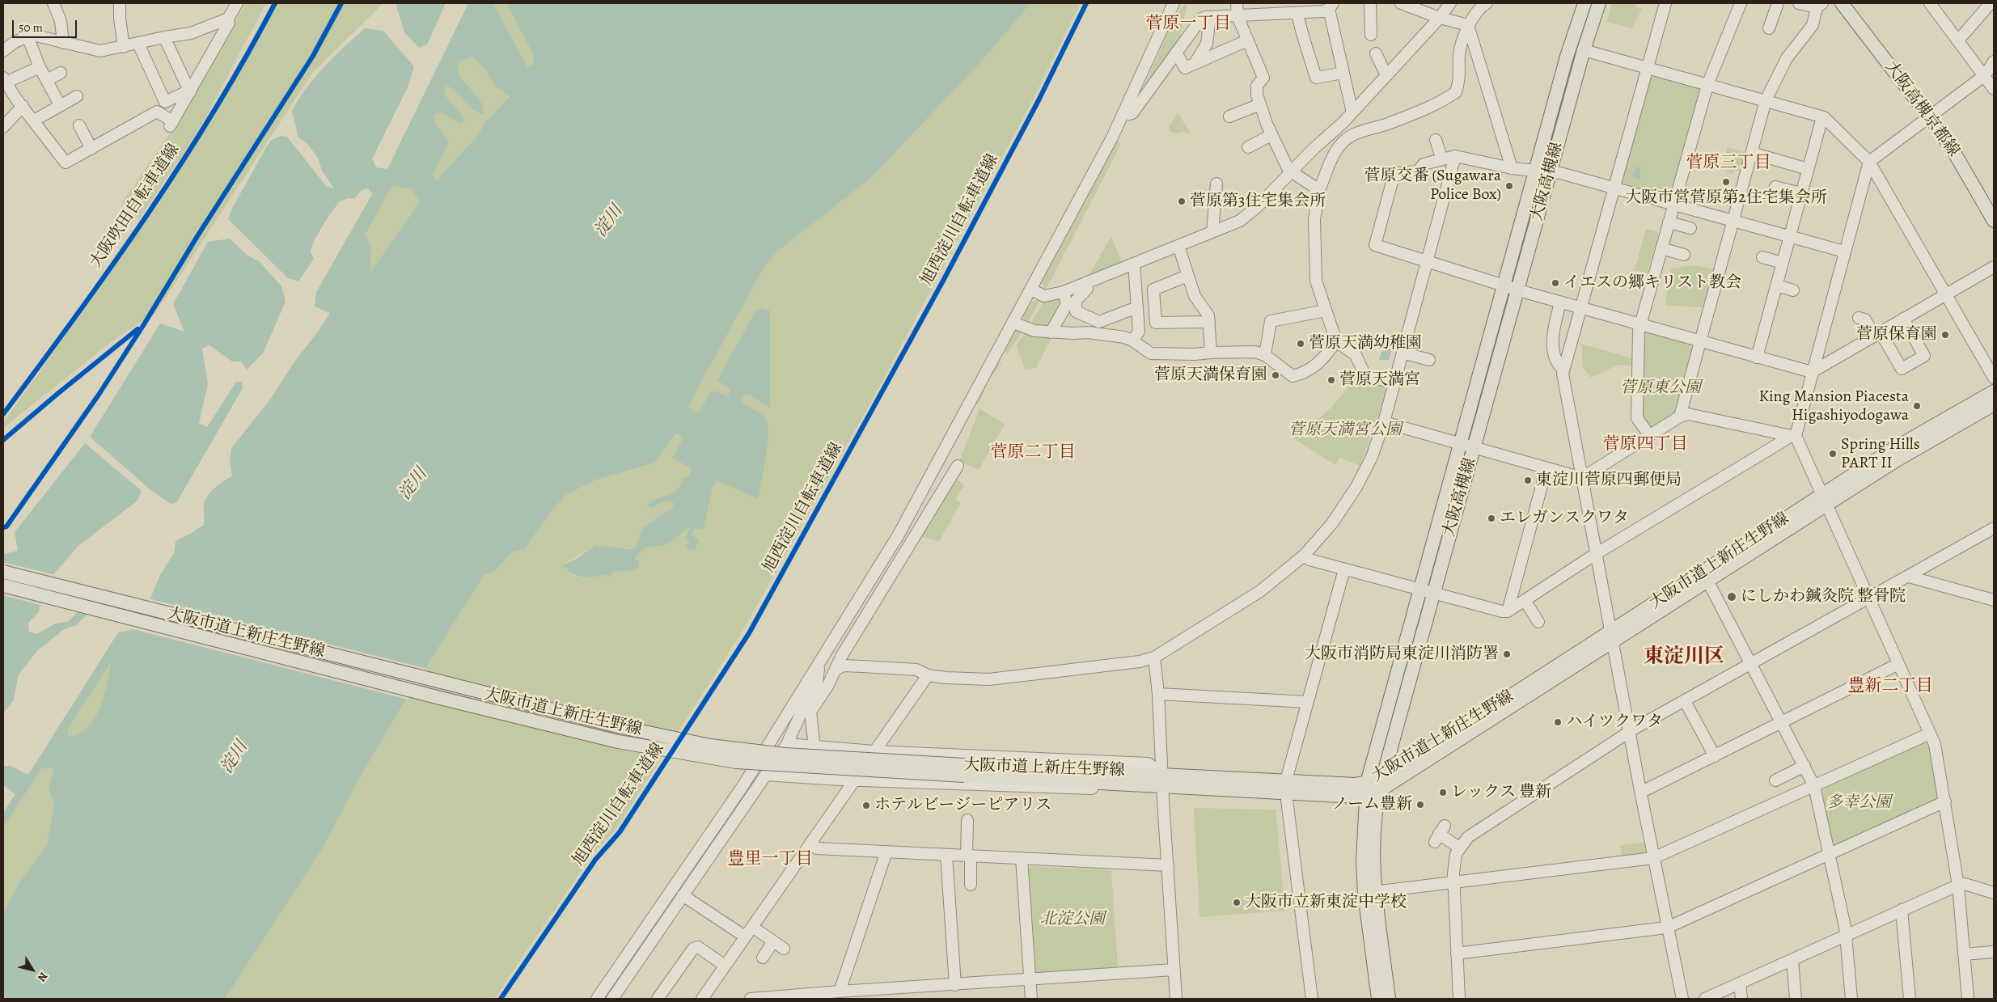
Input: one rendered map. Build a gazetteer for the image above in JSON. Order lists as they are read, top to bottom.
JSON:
{
  "streets": {
    "main road": ["大阪高槻京都線", "大阪高槻線", "大阪市道上新庄生野線"],
    "cycle path": ["大阪吹田自転車道線", "旭西淀川自転車道線"]
  },
  "crossings": [
    ["大阪高槻線", "大阪市道上新庄生野線"]
  ],
  "districts": [
    "菅原一丁目",
    "菅原三丁目",
    "菅原四丁目",
    "菅原二丁目",
    "東淀川区",
    "豊新二丁目",
    "豊里一丁目"
  ],
  "water": ["淀川"],
  "parks": [
    "菅原東公園",
    "菅原天満宮公園",
    "多幸公園",
    "北淀公園"
  ],
  "places": [
    "大阪市営菅原第2住宅集会所",
    "菅原交番 (Sugawara Police Box)",
    "菅原第3住宅集会所",
    "イエスの郷キリスト教会",
    "菅原保育園",
    "菅原天満幼稚園",
    "菅原天満保育園",
    "菅原天満宮",
    "King Mansion Piacesta Higashiyodogawa",
    "Spring Hills PART II",
    "東淀川菅原四郵便局",
    "エレガンスクワタ",
    "にしかわ鍼灸院 整骨院",
    "大阪市消防局東淀川消防署",
    "ハイツクワタ",
    "レックス 豊新",
    "ノーム豊新",
    "ホテルビージーピアリス",
    "大阪市立新東淀中学校"
  ],
  "scale_bar": "50 m",
  "north": "bottom right"
}
